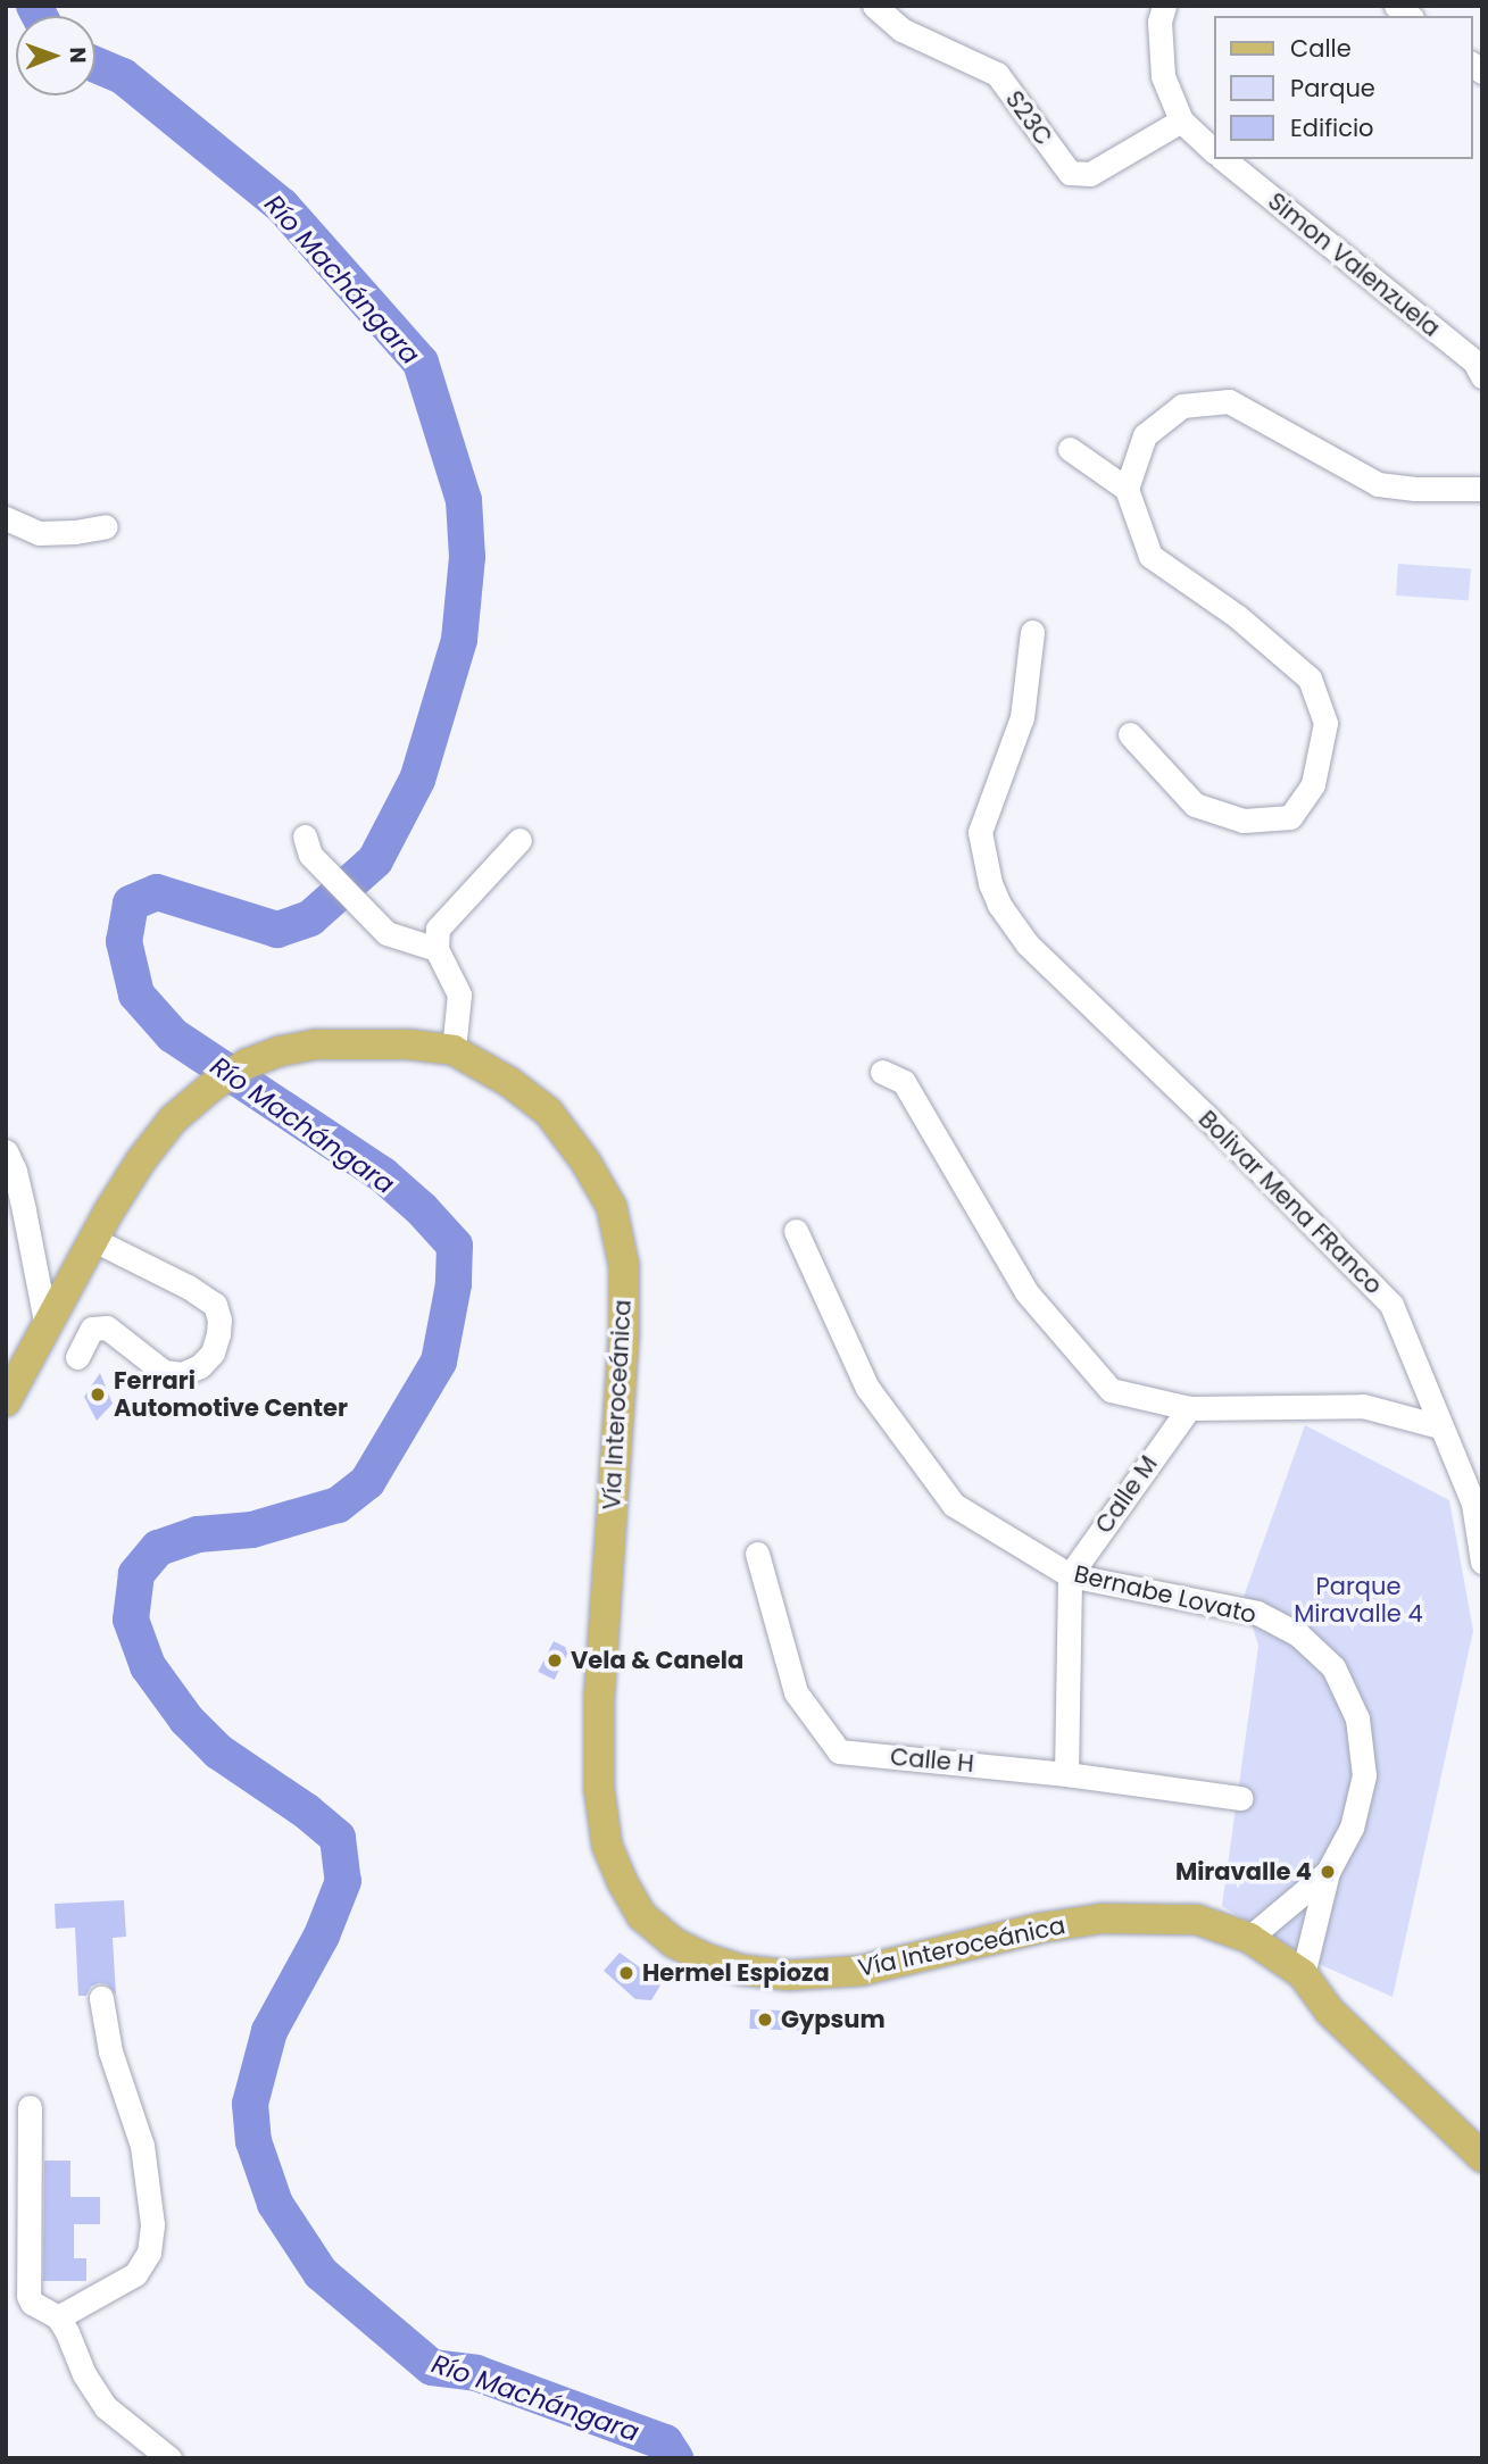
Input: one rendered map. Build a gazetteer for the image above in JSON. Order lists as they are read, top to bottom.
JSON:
{
  "streets": {
    "main road": ["Vía Interoceánica"],
    "street": [
      "S23C",
      "Simon Valenzuela",
      "Bolivar Mena FRanco",
      "Calle M",
      "Bernabe Lovato",
      "Calle H"
    ]
  },
  "crossings": [
    ["Vía Interoceánica", "Bernabe Lovato"],
    ["Calle M", "Bernabe Lovato"]
  ],
  "water": ["Río Machángara"],
  "parks": ["Parque Miravalle 4"],
  "places": [
    "Ferrari Automotive Center",
    "Vela & Canela",
    "Miravalle 4",
    "Hermel Espioza",
    "Gypsum"
  ],
  "legend": ["Calle", "Parque", "Edificio"],
  "north": "right"
}
